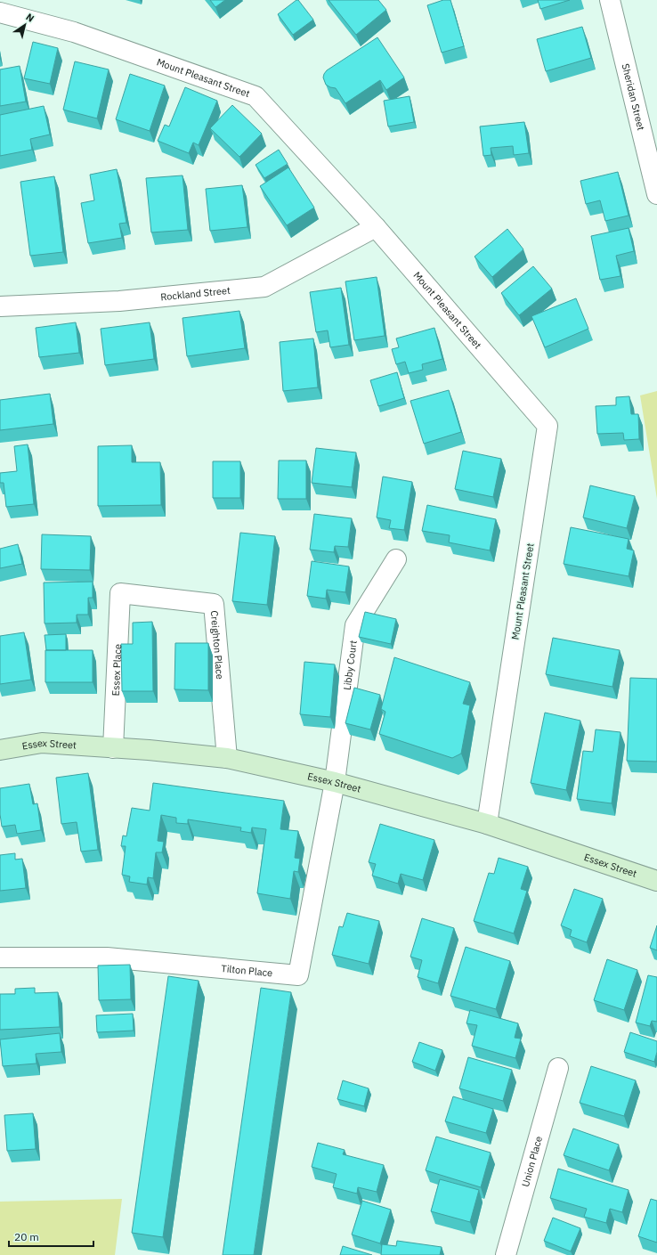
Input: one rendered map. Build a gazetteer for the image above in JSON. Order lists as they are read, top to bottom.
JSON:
{
  "streets": {
    "main road": ["Essex Street"],
    "street": [
      "Mount Pleasant Street",
      "Sheridan Street",
      "Rockland Street",
      "Creighton Place",
      "Libby Court",
      "Essex Place",
      "Tilton Place",
      "Union Place"
    ]
  },
  "crossings": [
    ["Mount Pleasant Street", "Rockland Street"],
    ["Mount Pleasant Street", "Essex Street"],
    ["Creighton Place", "Essex Place"],
    ["Creighton Place", "Essex Street"],
    ["Libby Court", "Essex Street"],
    ["Libby Court", "Tilton Place"],
    ["Essex Place", "Essex Street"],
    ["Essex Street", "Tilton Place"]
  ],
  "scale_bar": "20 m",
  "north": "top right"
}
